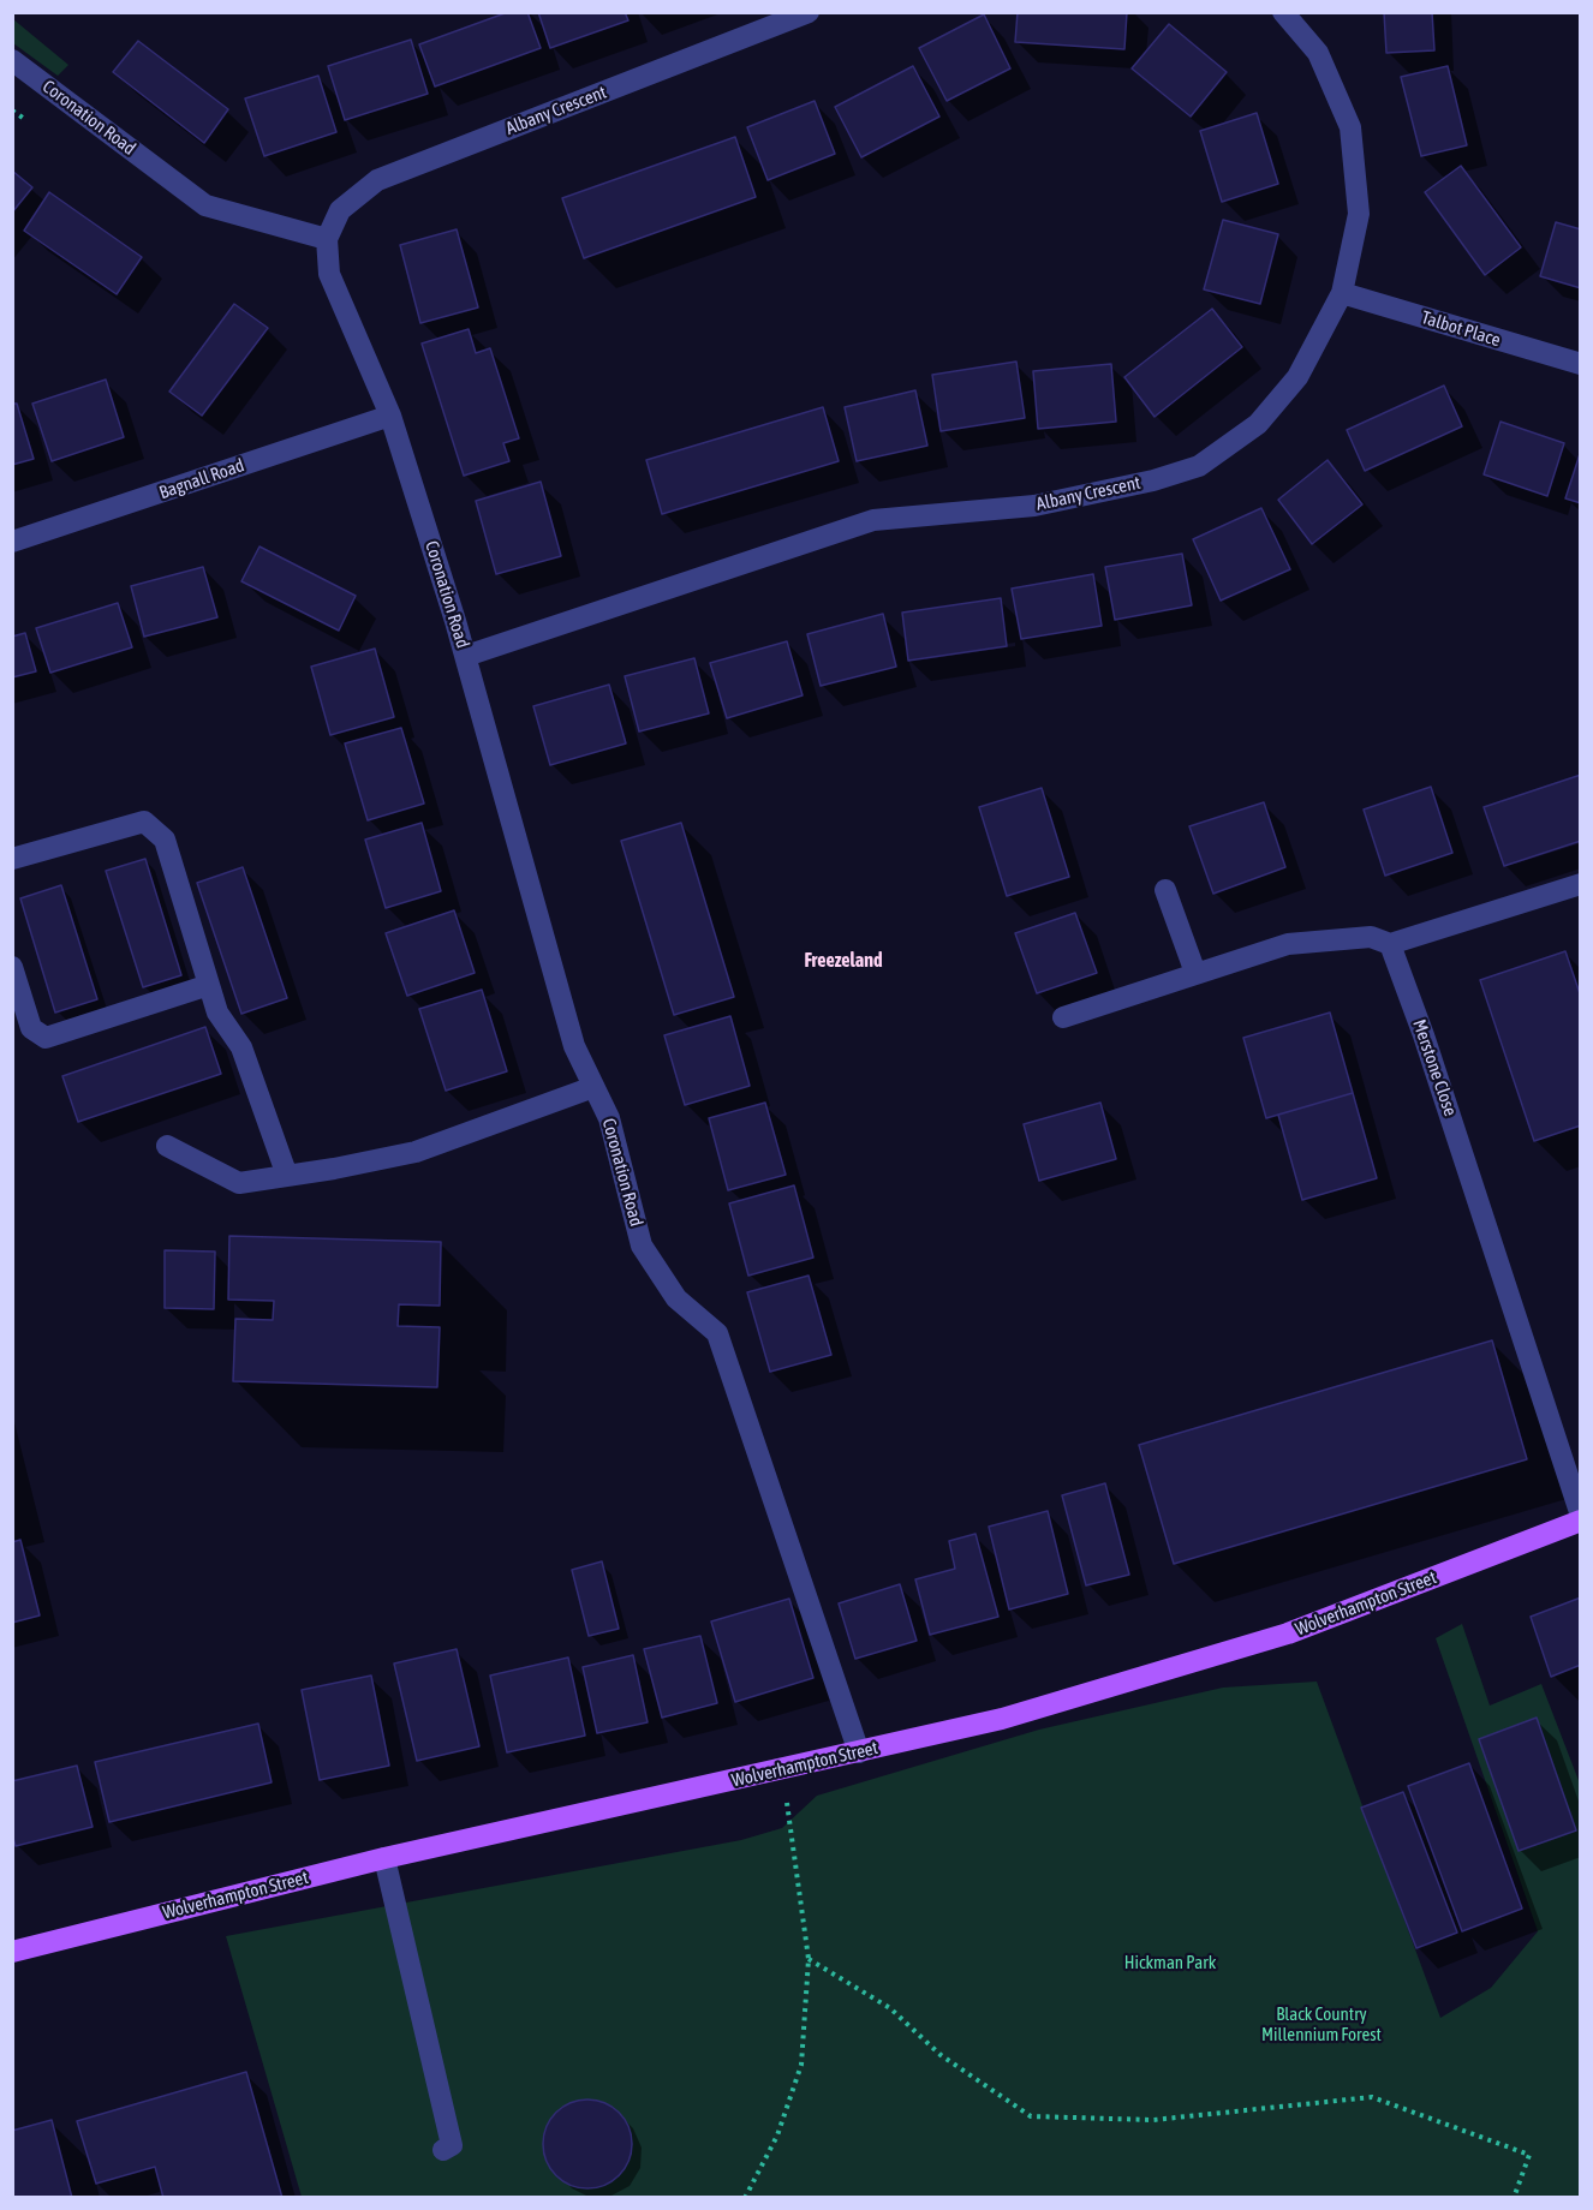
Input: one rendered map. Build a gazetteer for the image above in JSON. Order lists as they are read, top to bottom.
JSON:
{
  "streets": {
    "main road": ["Wolverhampton Street"],
    "street": [
      "Albany Crescent",
      "Coronation Road",
      "Talbot Place",
      "Bagnall Road",
      "Merstone Close"
    ]
  },
  "crossings": [
    ["Albany Crescent", "Coronation Road"],
    ["Albany Crescent", "Talbot Place"],
    ["Coronation Road", "Bagnall Road"],
    ["Coronation Road", "Wolverhampton Street"],
    ["Merstone Close", "Wolverhampton Street"]
  ],
  "districts": ["Freezeland"],
  "parks": ["Hickman Park", "Black Country Millennium Forest"]
}
